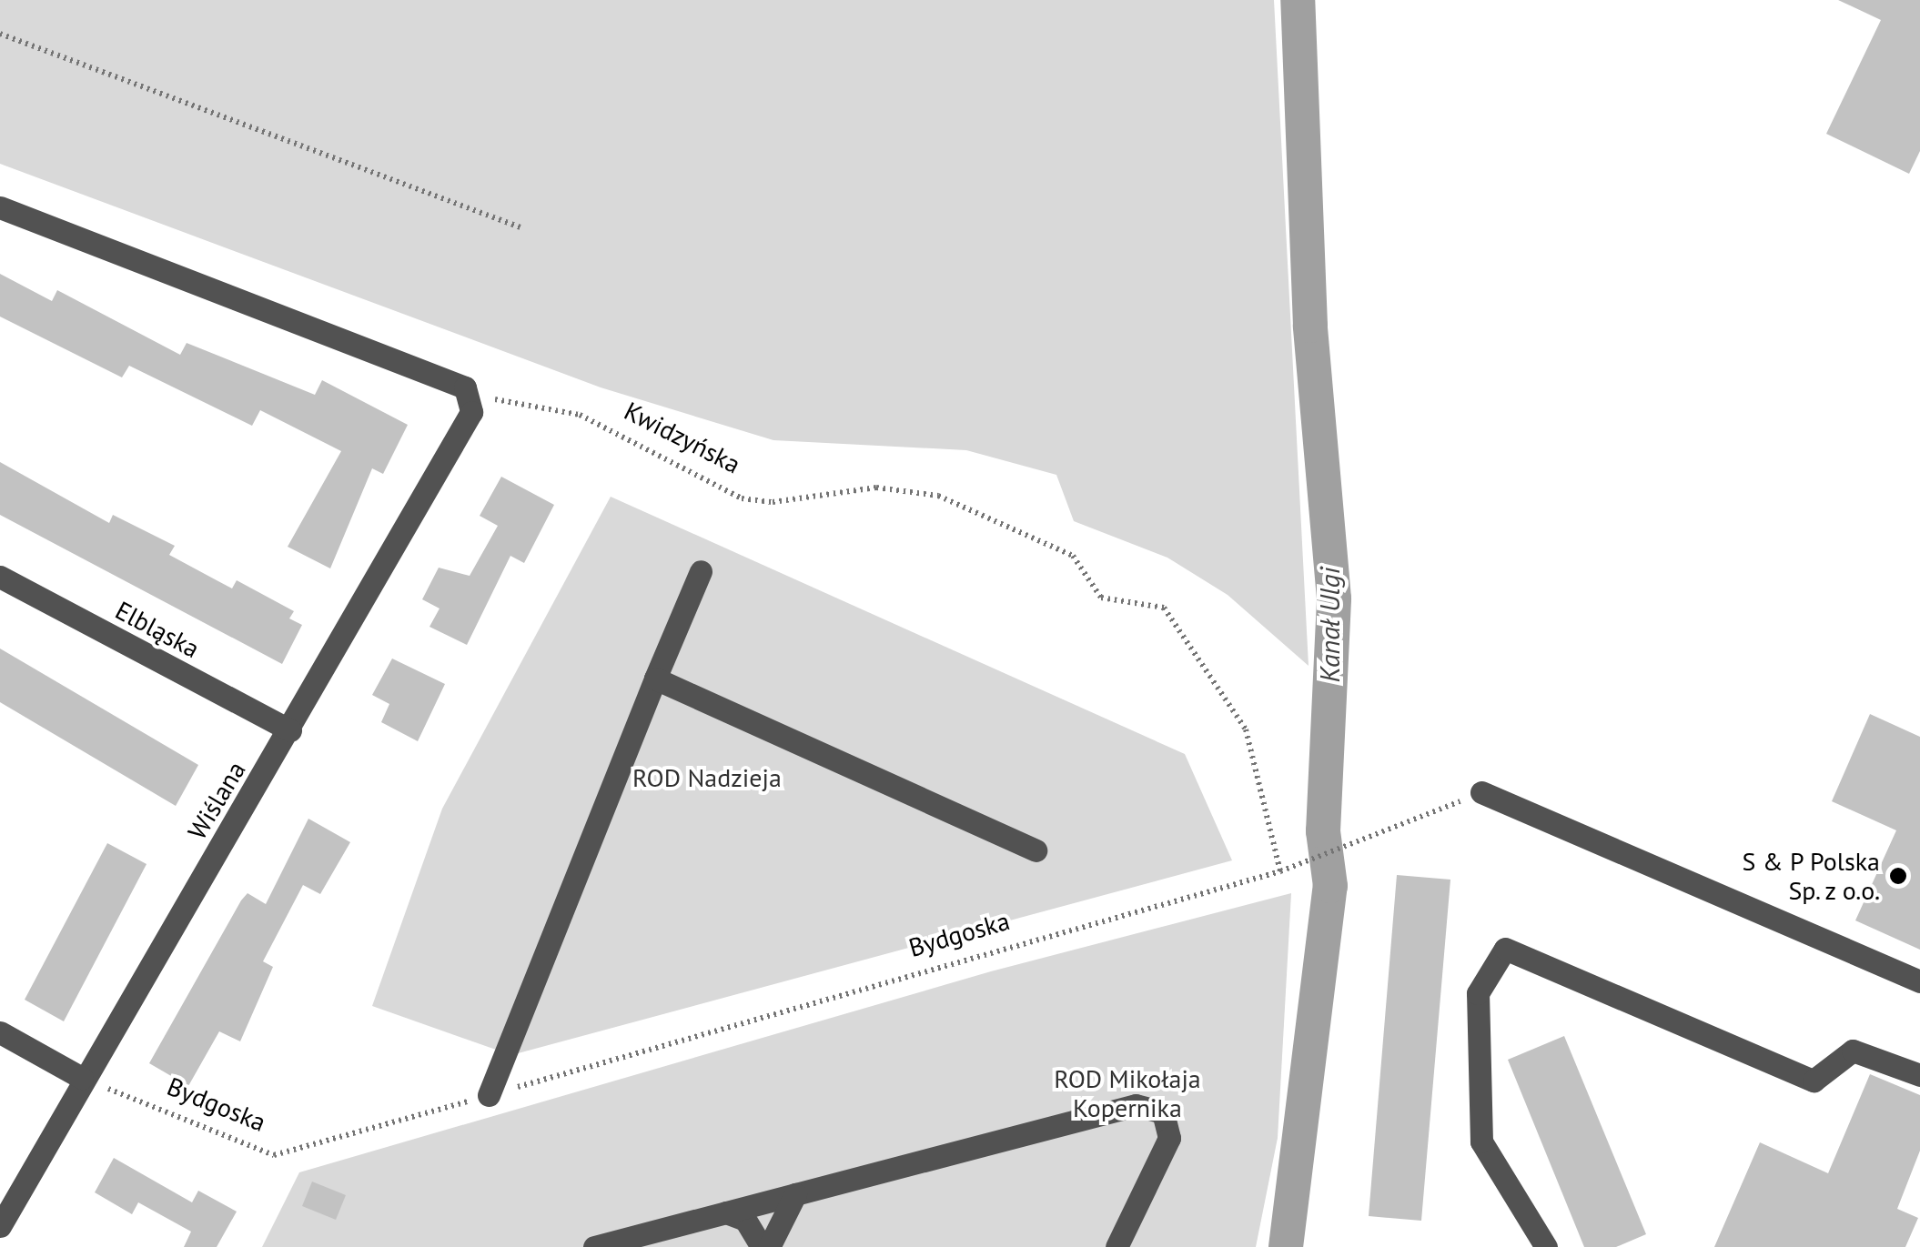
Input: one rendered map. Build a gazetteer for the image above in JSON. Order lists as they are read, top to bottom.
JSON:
{
  "streets": {
    "street": ["Elbląska", "Wiślana"],
    "path": ["Kwidzyńska", "Bydgoska"]
  },
  "crossings": [
    ["Kwidzyńska", "Wiślana"],
    ["Kwidzyńska", "Bydgoska"],
    ["Elbląska", "Wiślana"],
    ["Wiślana", "Bydgoska"]
  ],
  "water": ["Kanał Ulgi"],
  "parks": ["ROD Nadzieja", "ROD Mikołaja Kopernika"],
  "places": ["S & P Polska Sp. z o.o."]
}
